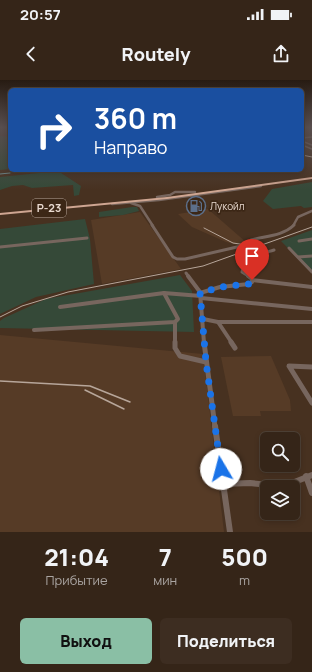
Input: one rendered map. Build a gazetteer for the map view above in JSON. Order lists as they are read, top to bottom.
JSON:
{
  "streets": {
    "highway": ["Р-23"]
  },
  "places": {
    "fuel station": ["Лукойл"]
  },
  "page": {
    "status": "20:57",
    "header": "Routely",
    "turn": ["360 m", "Направо"],
    "eta": [
      "21:04",
      "Прибытие",
      "7",
      "мин",
      "500",
      "m"
    ],
    "buttons": ["Выход", "Поделиться"]
  }
}
